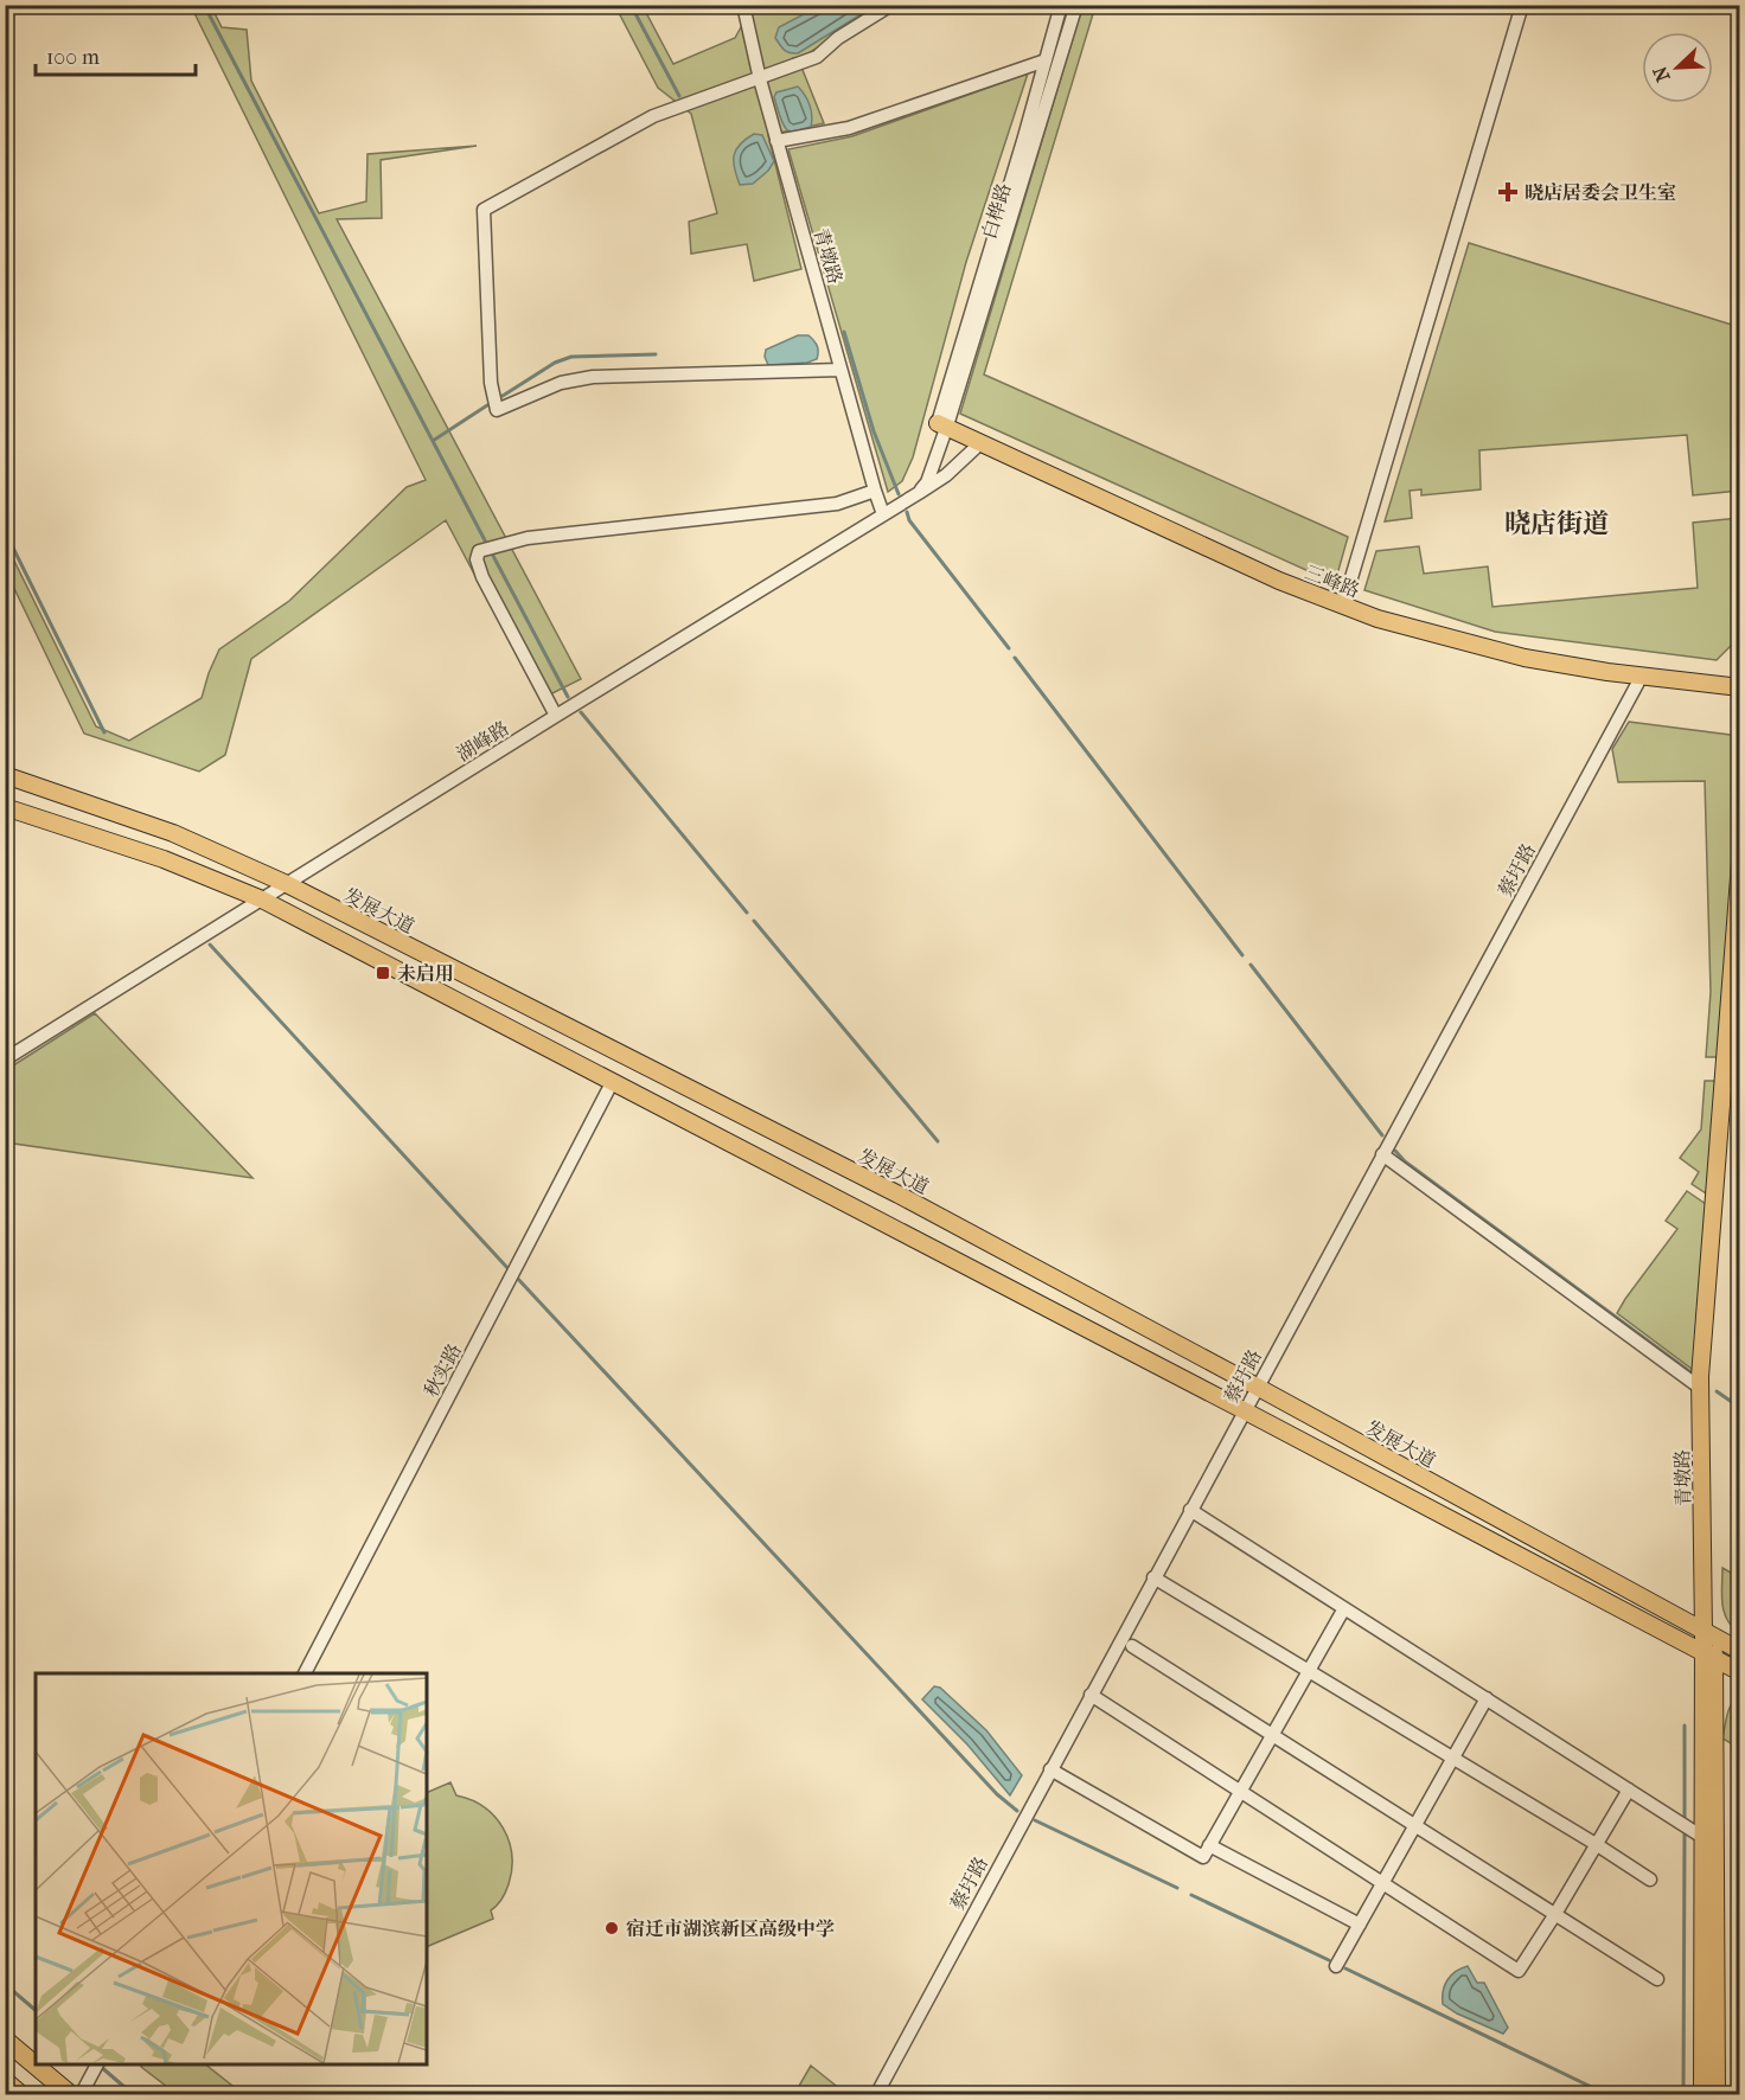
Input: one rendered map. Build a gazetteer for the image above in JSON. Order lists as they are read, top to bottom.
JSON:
{
  "streets": {
    "main road": ["青墩路", "三峰路", "发展大道"],
    "street": [
      "白桦路",
      "湖峰路",
      "蔡圩路",
      "秋实路"
    ]
  },
  "crossings": [
    ["白桦路", "三峰路"],
    ["青墩路", "湖峰路"],
    ["青墩路", "发展大道"],
    ["三峰路", "湖峰路"],
    ["三峰路", "蔡圩路"],
    ["湖峰路", "发展大道"],
    ["蔡圩路", "发展大道"]
  ],
  "districts": ["晓店街道"],
  "places": {
    "health": ["晓店居委会卫生室"],
    "transit": ["未启用"],
    "other": ["宿迁市湖滨新区高级中学"]
  },
  "scale_bar": "100 m",
  "north": "bottom left"
}
